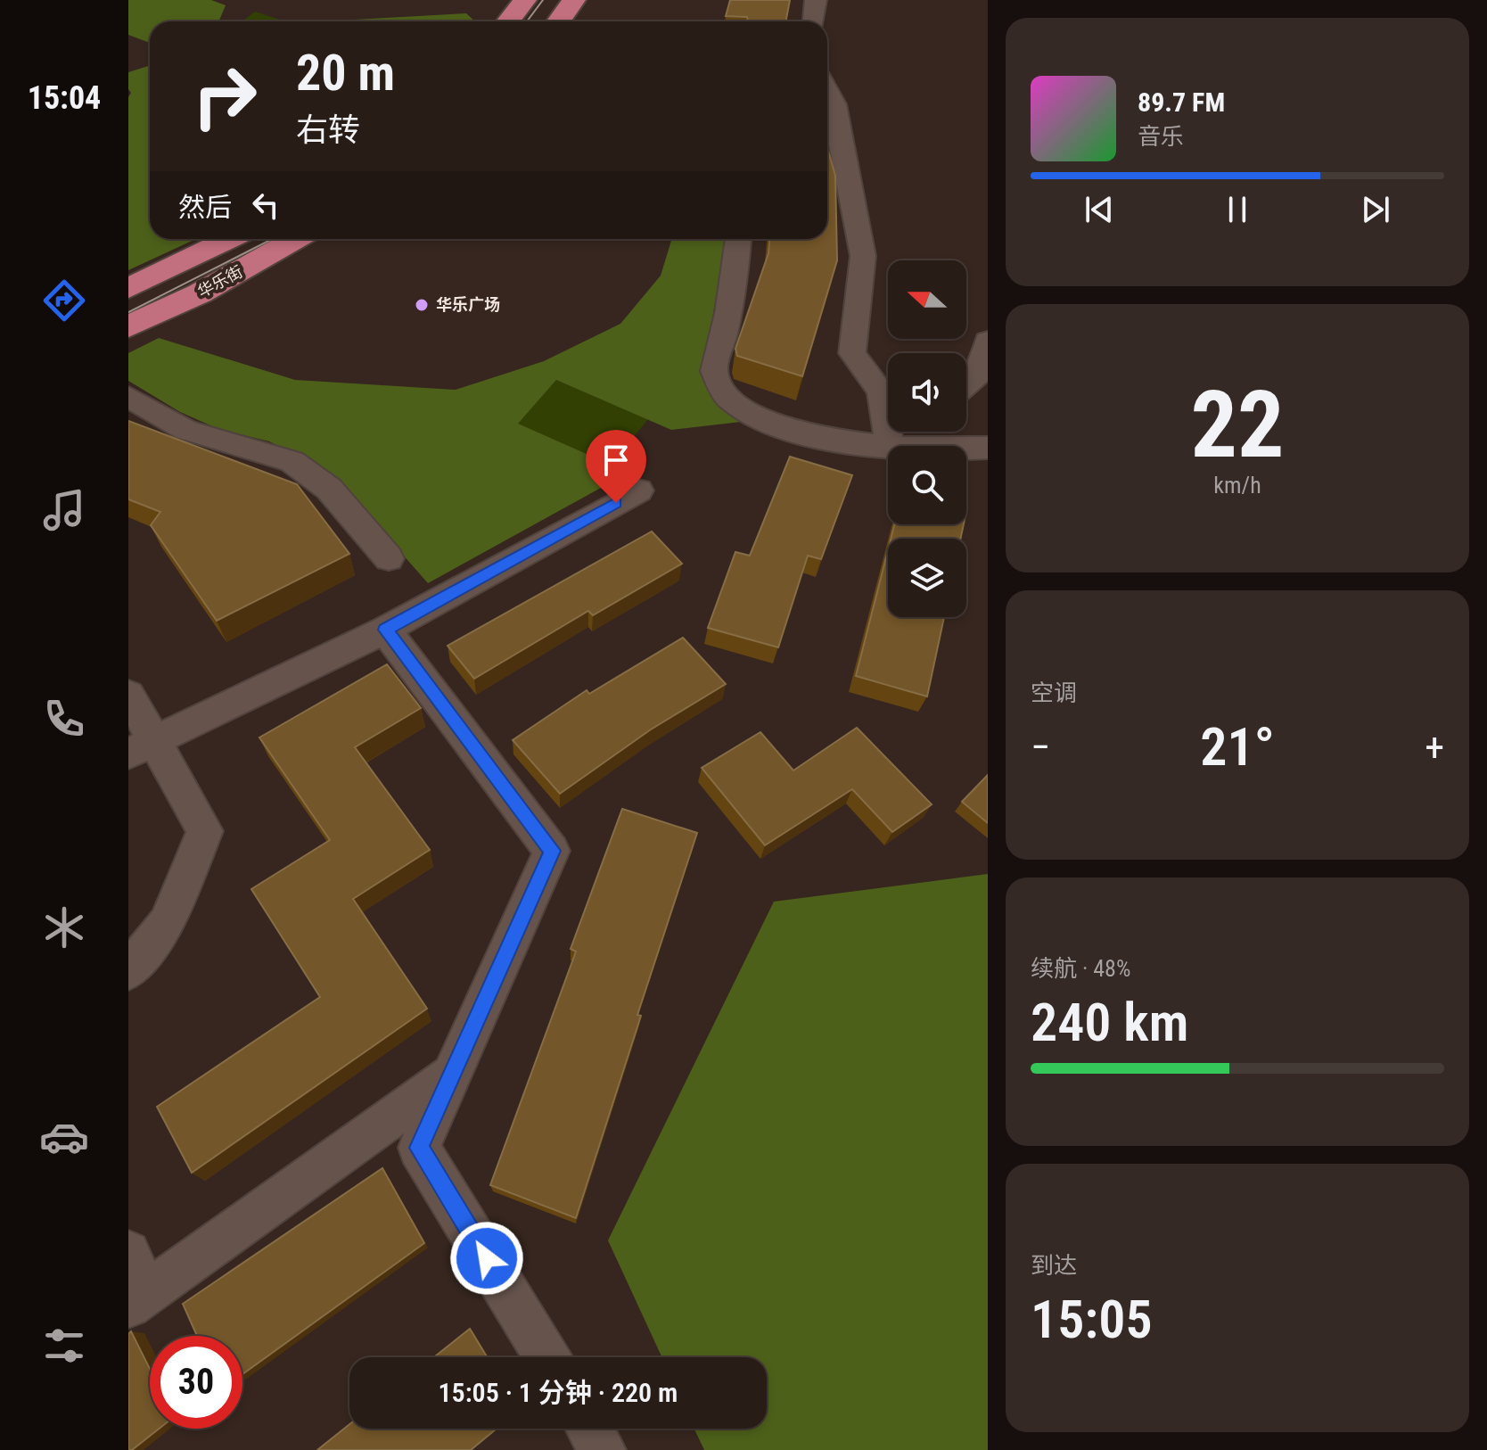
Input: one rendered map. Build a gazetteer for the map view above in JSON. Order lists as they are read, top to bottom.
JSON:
{
  "streets": {
    "highway": ["华乐街"]
  },
  "places": ["华乐广场"],
  "north": "left",
  "page": {
    "tabs": "15:04",
    "turn": ["20 m", "右转"],
    "song": ["89.7 FM", "音乐"],
    "then": "然后",
    "tile": [
      ["22", "km/h"],
      "空调",
      ["续航 · 48%", "240 km"],
      ["到达", "15:05"]
    ],
    "heat": ["−", "21°", "+"],
    "limit": "30",
    "trip": "15:05 · 1 分钟 · 220 m"
  }
}
